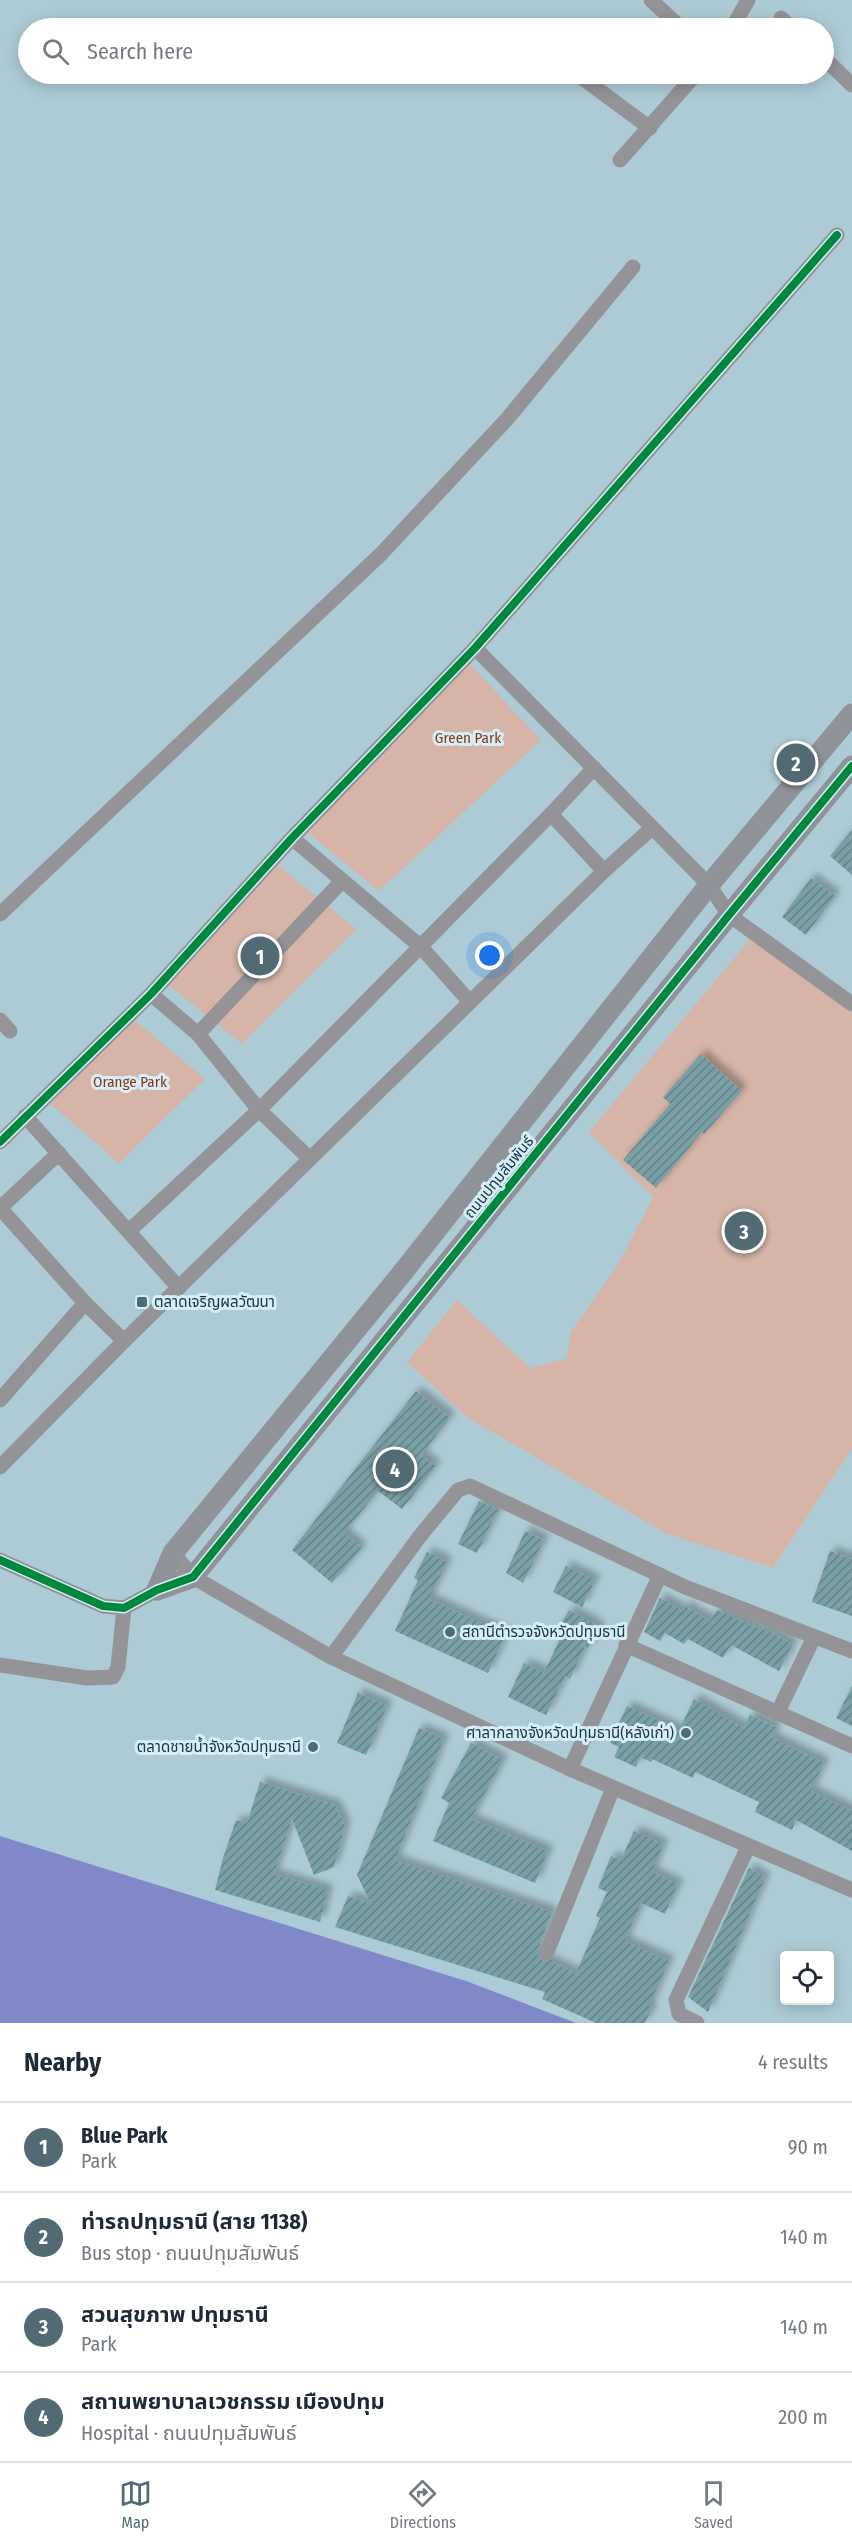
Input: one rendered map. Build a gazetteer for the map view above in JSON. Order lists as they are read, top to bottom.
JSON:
{
  "streets": {
    "street": ["ถนนปทุมสัมพันธ์"]
  },
  "parks": ["Green Park", "Orange Park"],
  "places": {
    "transit": ["ตลาดเจริญผลวัฒนา"],
    "other": ["สถานีตำรวจจังหวัดปทุมธานี", "ศาลากลางจังหวัดปทุมธานี(หลังเก่า)", "ตลาดชายน้ำจังหวัดปทุมธานี"]
  },
  "page": {
    "search": "Search here",
    "pins": [
      "2",
      "1",
      "3",
      "4"
    ],
    "heading": ["Nearby", "4 results"],
    "list": [
      {
        "mark": "1",
        "name": "Blue Park",
        "note": "Park",
        "value": "90 m"
      },
      {
        "mark": "2",
        "name": "ท่ารถปทุมธานี (สาย 1138)",
        "note": "Bus stop · ถนนปทุมสัมพันธ์",
        "value": "140 m"
      },
      {
        "mark": "3",
        "name": "สวนสุขภาพ ปทุมธานี",
        "note": "Park",
        "value": "140 m"
      },
      {
        "mark": "4",
        "name": "สถานพยาบาลเวชกรรม เมืองปทุม",
        "note": "Hospital · ถนนปทุมสัมพันธ์",
        "value": "200 m"
      }
    ],
    "nav": ["Map", "Directions", "Saved"]
  }
}
